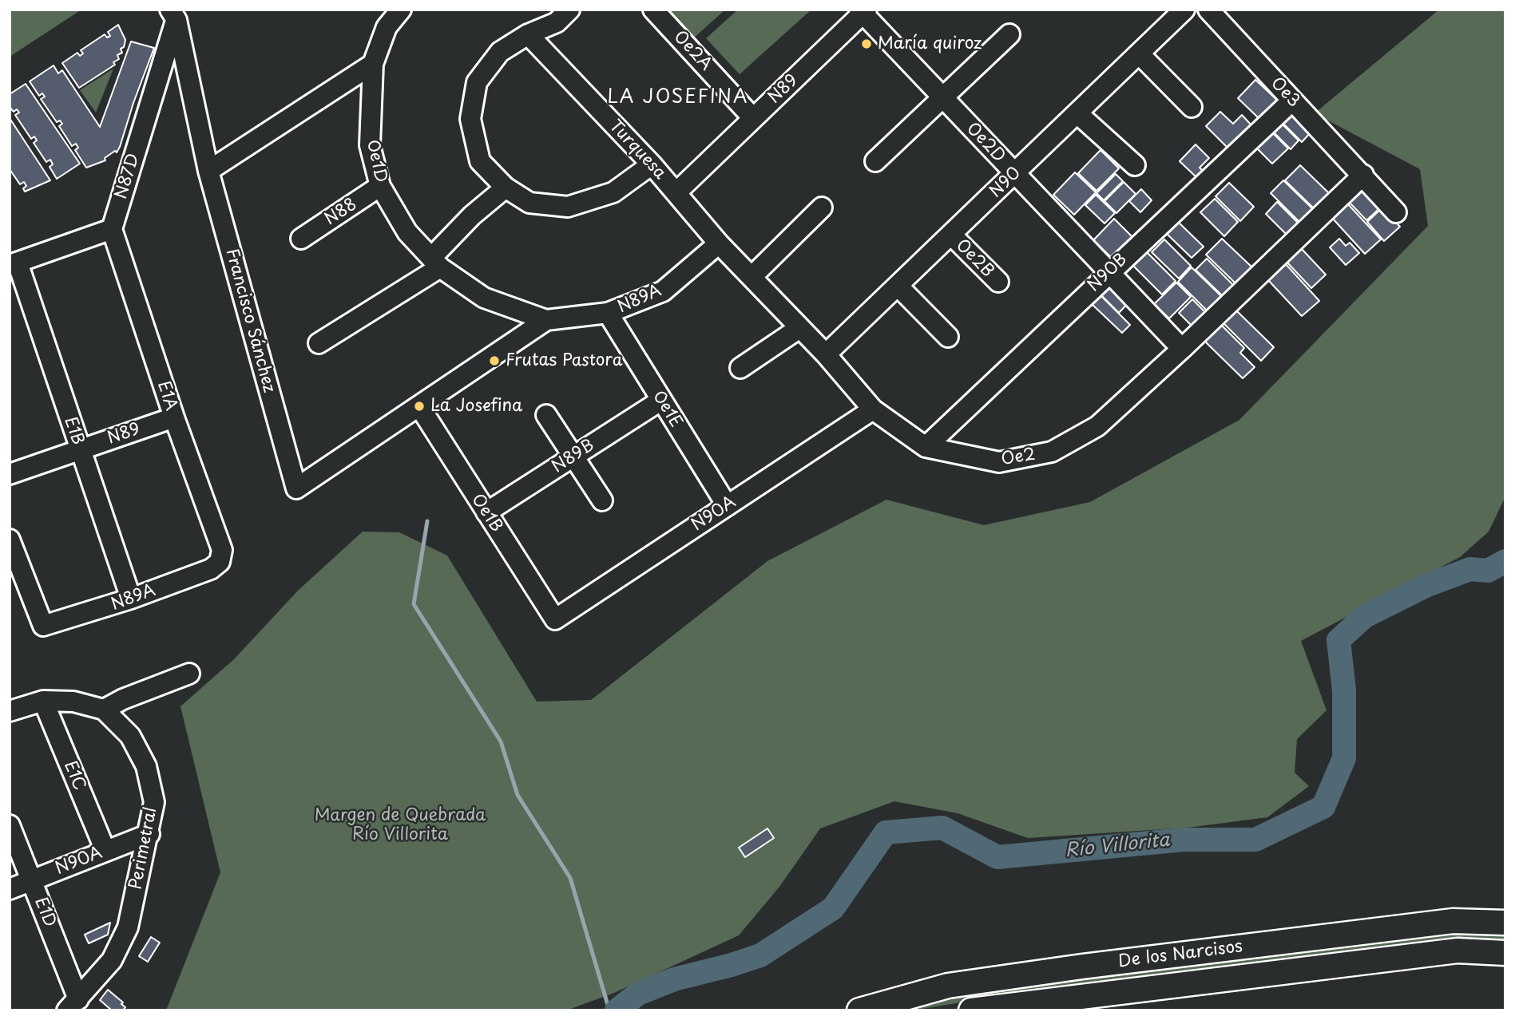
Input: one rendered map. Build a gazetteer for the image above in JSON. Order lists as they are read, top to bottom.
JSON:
{
  "streets": {
    "main road": ["De los Narcisos"],
    "street": [
      "Oe2A",
      "N89",
      "Oe3",
      "Oe2D",
      "Turquesa",
      "Oe1D",
      "N87D",
      "N90",
      "N88",
      "Oe2B",
      "N90B",
      "N89A",
      "Francisco Sánchez",
      "E1A",
      "Oe1E",
      "E1B",
      "N89B",
      "Oe2",
      "Oe1B",
      "N90A",
      "E1C",
      "Perimetral",
      "E1D"
    ]
  },
  "crossings": [
    ["Oe2A", "N89"],
    ["N89", "Oe2D"],
    ["N89", "Turquesa"],
    ["N89", "E1A"],
    ["N89", "E1B"],
    ["N89", "Oe2"],
    ["Oe3", "N90B"],
    ["Oe3", "Oe2"],
    ["Oe2D", "N90"],
    ["Oe2D", "N90B"],
    ["Oe2D", "Oe2"],
    ["Turquesa", "Oe2"],
    ["Oe1D", "N88"],
    ["Oe1D", "N89A"],
    ["N87D", "Francisco Sánchez"],
    ["N87D", "E1A"],
    ["N90", "Oe2B"],
    ["N90", "Oe2"],
    ["N90B", "Oe2"],
    ["N89A", "Francisco Sánchez"],
    ["N89A", "E1A"],
    ["N89A", "Oe1E"],
    ["N89A", "E1B"],
    ["N89A", "Oe2"],
    ["N89A", "Oe1B"],
    ["Francisco Sánchez", "Oe1B"],
    ["Oe1E", "N89B"],
    ["Oe1E", "N90A"],
    ["N89B", "Oe1B"],
    ["Oe2", "N90A"],
    ["Oe1B", "N90A"],
    ["N90A", "E1C"],
    ["N90A", "Perimetral"],
    ["N90A", "E1D"],
    ["Perimetral", "E1D"]
  ],
  "districts": ["LA JOSEFINA"],
  "water": ["Río Villorita"],
  "parks": ["Margen de Quebrada Río Villorita"],
  "places": ["María quiroz", "Frutas Pastora", "La Josefina"]
}
